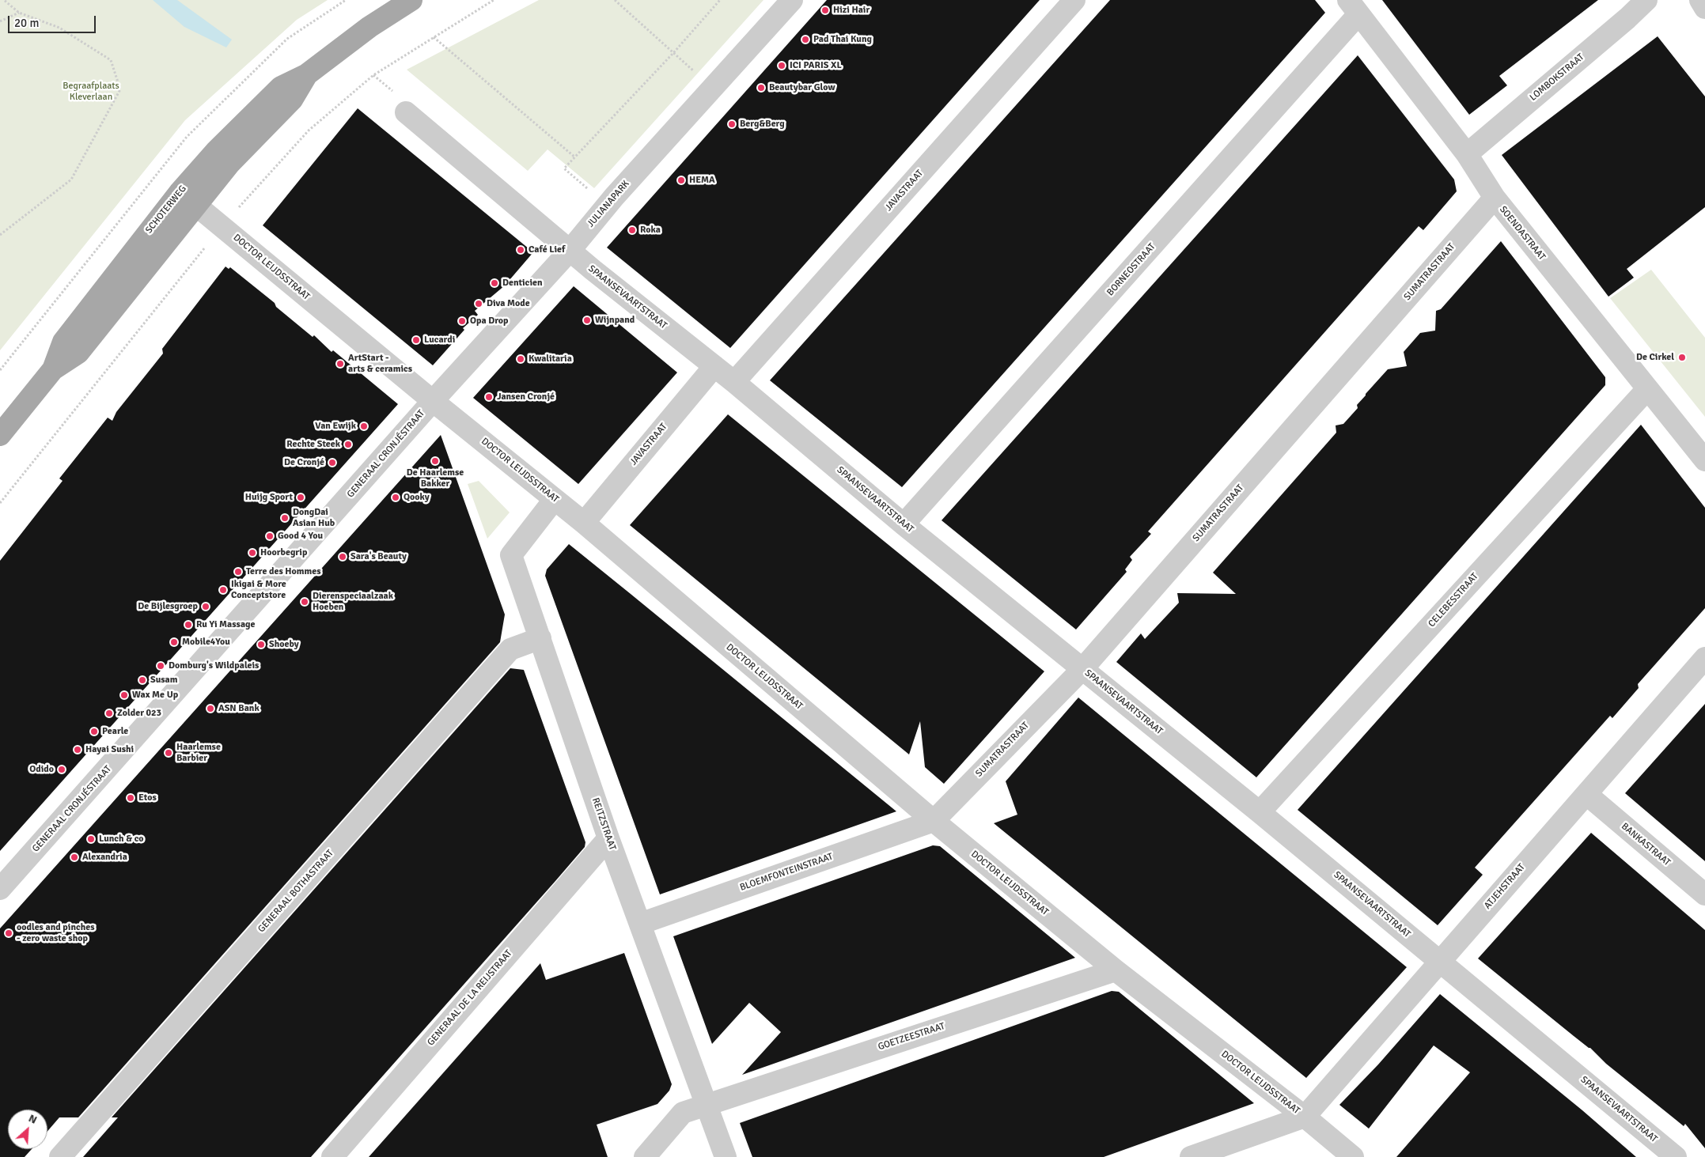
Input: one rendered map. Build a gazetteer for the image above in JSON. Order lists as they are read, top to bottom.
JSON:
{
  "streets": {
    "main road": ["SCHOTERWEG"],
    "street": [
      "LOMBOKSTRAAT",
      "JAVASTRAAT",
      "JULIANAPARK",
      "SOENDASTRAAT",
      "DOCTOR LEIJDSSTRAAT",
      "BORNEOSTRAAT",
      "SUMATRASTRAAT",
      "SPAANSEVAARTSTRAAT",
      "GENERAAL CRONJÉSTRAAT",
      "CELEBESSTRAAT",
      "REITZSTRAAT",
      "BANKASTRAAT",
      "BLOEMFONTEINSTRAAT",
      "ATJEHSTRAAT",
      "GENERAAL BOTHASTRAAT",
      "GENERAAL DE LA REIJSTRAAT",
      "GOETZEESTRAAT"
    ]
  },
  "crossings": [
    ["LOMBOKSTRAAT", "SOENDASTRAAT"],
    ["JAVASTRAAT", "DOCTOR LEIJDSSTRAAT"],
    ["JAVASTRAAT", "SPAANSEVAARTSTRAAT"],
    ["JULIANAPARK", "SPAANSEVAARTSTRAAT"],
    ["JULIANAPARK", "GENERAAL CRONJÉSTRAAT"],
    ["SCHOTERWEG", "DOCTOR LEIJDSSTRAAT"],
    ["SOENDASTRAAT", "BORNEOSTRAAT"],
    ["SOENDASTRAAT", "SUMATRASTRAAT"],
    ["SOENDASTRAAT", "CELEBESSTRAAT"],
    ["DOCTOR LEIJDSSTRAAT", "SUMATRASTRAAT"],
    ["DOCTOR LEIJDSSTRAAT", "GENERAAL CRONJÉSTRAAT"],
    ["DOCTOR LEIJDSSTRAAT", "REITZSTRAAT"],
    ["DOCTOR LEIJDSSTRAAT", "BLOEMFONTEINSTRAAT"],
    ["DOCTOR LEIJDSSTRAAT", "ATJEHSTRAAT"],
    ["DOCTOR LEIJDSSTRAAT", "GOETZEESTRAAT"],
    ["BORNEOSTRAAT", "SPAANSEVAARTSTRAAT"],
    ["SUMATRASTRAAT", "SPAANSEVAARTSTRAAT"],
    ["SUMATRASTRAAT", "BLOEMFONTEINSTRAAT"],
    ["SPAANSEVAARTSTRAAT", "GENERAAL CRONJÉSTRAAT"],
    ["SPAANSEVAARTSTRAAT", "CELEBESSTRAAT"],
    ["SPAANSEVAARTSTRAAT", "ATJEHSTRAAT"],
    ["REITZSTRAAT", "BLOEMFONTEINSTRAAT"],
    ["REITZSTRAAT", "GENERAAL BOTHASTRAAT"],
    ["REITZSTRAAT", "GENERAAL DE LA REIJSTRAAT"],
    ["REITZSTRAAT", "GOETZEESTRAAT"],
    ["BANKASTRAAT", "ATJEHSTRAAT"]
  ],
  "parks": ["Begraafplaats Kleverlaan"],
  "places": [
    "Hizi Hair",
    "Pad Thai Kung",
    "ICI PARIS XL",
    "Beautybar Glow",
    "Berg&Berg",
    "HEMA",
    "Roka",
    "Café Lief",
    "Denticien",
    "Diva Mode",
    "Wijnpand",
    "Opa Drop",
    "Lucardi",
    "De Cirkel",
    "Kwalitaria",
    "ArtStart - arts & ceramics",
    "Jansen Cronjé",
    "Van Ewijk",
    "Rechte Steek",
    "De Haarlemse Bakker",
    "De Cronjé",
    "Huijg Sport",
    "Qooky",
    "DongDai Asian Hub",
    "Good 4 You",
    "Hoorbegrip",
    "Sara's Beauty",
    "Terre des Hommes",
    "Ikigai & More Conceptstore",
    "Dierenspeciaalzaak Hoeben",
    "De Bijlesgroep",
    "Ru Yi Massage",
    "Mobile4You",
    "Shoeby",
    "Domburg's Wildpaleis",
    "Susam",
    "Wax Me Up",
    "ASN Bank",
    "Zolder 023",
    "Pearle",
    "Hayai Sushi",
    "Haarlemse Barbier",
    "Odido",
    "Etos",
    "Lunch & co",
    "Alexandria",
    "oodles and pinches - zero waste shop"
  ],
  "scale_bar": "20 m",
  "north": "top right"
}
